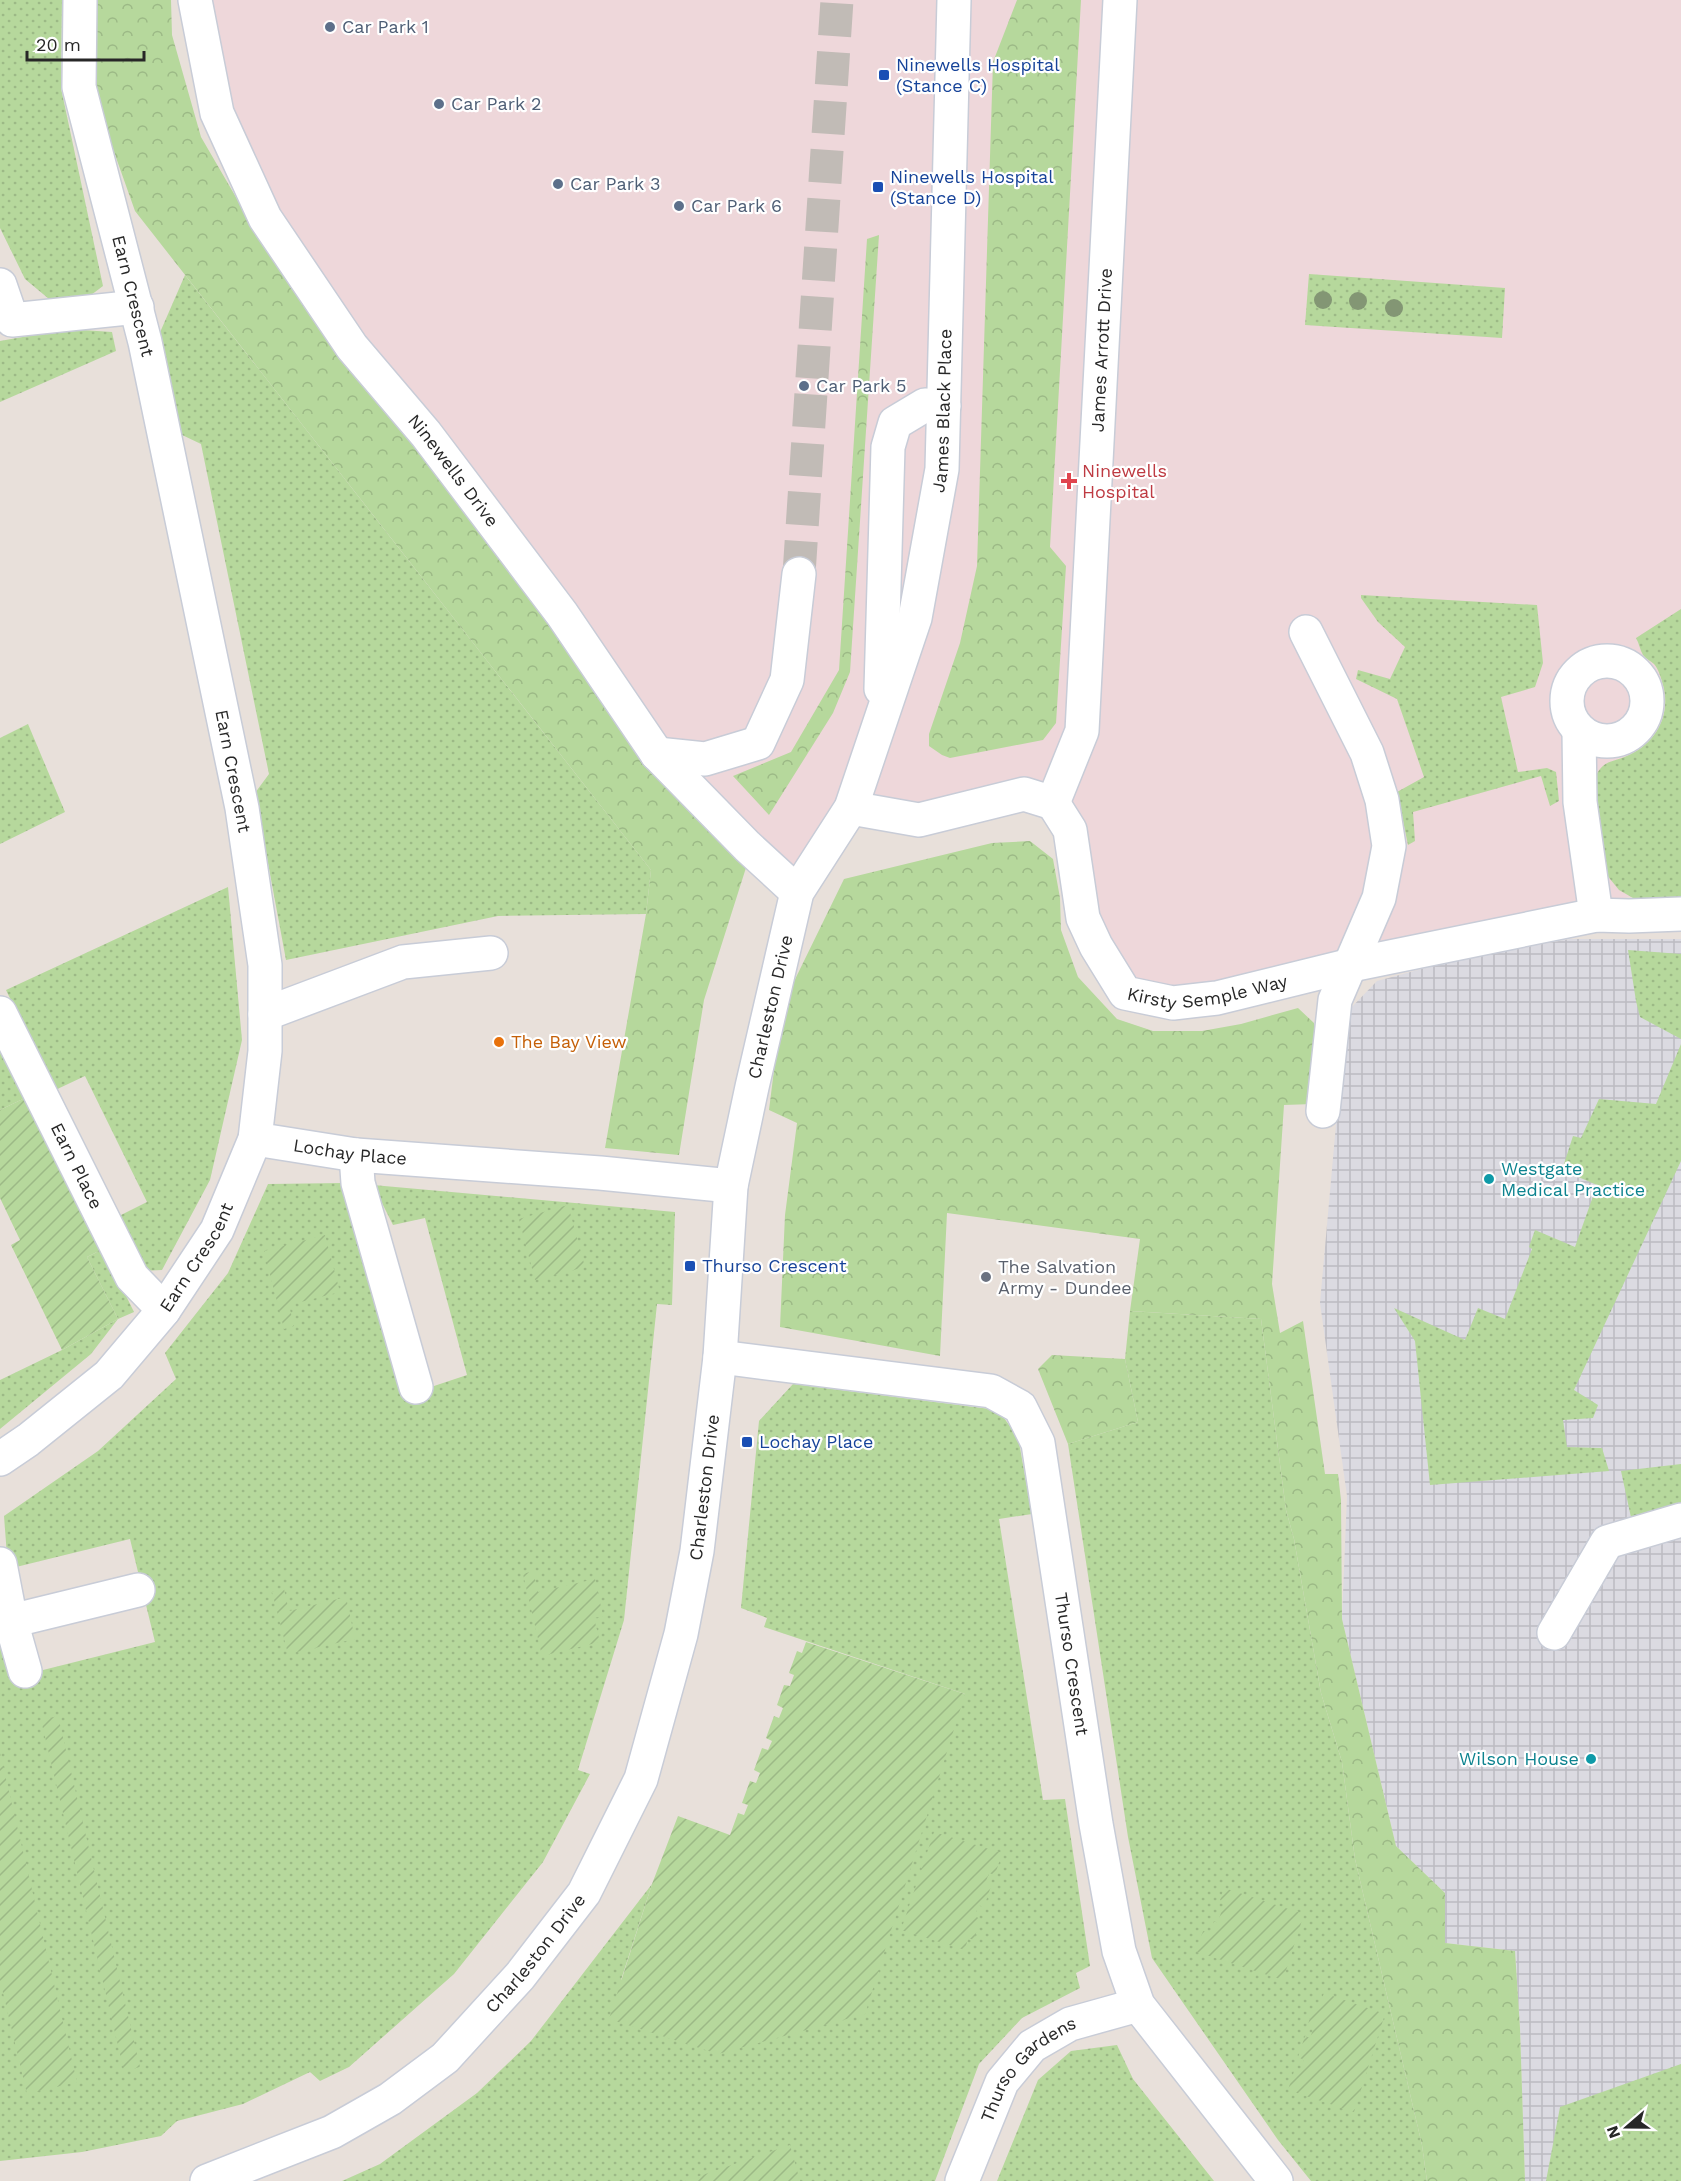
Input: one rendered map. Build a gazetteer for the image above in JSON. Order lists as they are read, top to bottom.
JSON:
{
  "streets": {
    "street": [
      "Earn Crescent",
      "James Arrott Drive",
      "James Black Place",
      "Ninewells Drive",
      "Kirsty Semple Way",
      "Charleston Drive",
      "Lochay Place",
      "Earn Place",
      "Thurso Crescent",
      "Thurso Gardens"
    ]
  },
  "crossings": [
    ["Earn Crescent", "Lochay Place"],
    ["Earn Crescent", "Earn Place"],
    ["James Arrott Drive", "Kirsty Semple Way"],
    ["James Black Place", "Charleston Drive"],
    ["Ninewells Drive", "Charleston Drive"],
    ["Charleston Drive", "Lochay Place"],
    ["Charleston Drive", "Thurso Crescent"],
    ["Thurso Crescent", "Thurso Gardens"]
  ],
  "places": {
    "other": [
      "Car Park 1",
      "Car Park 2",
      "Car Park 3",
      "Car Park 6",
      "Car Park 5",
      "The Bay View",
      "Westgate Medical Practice",
      "The Salvation Army - Dundee",
      "Wilson House"
    ],
    "transit": [
      "Ninewells Hospital (Stance C)",
      "Ninewells Hospital (Stance D)",
      "Thurso Crescent",
      "Lochay Place"
    ],
    "health": ["Ninewells Hospital"]
  },
  "scale_bar": "20 m",
  "north": "left"
}
